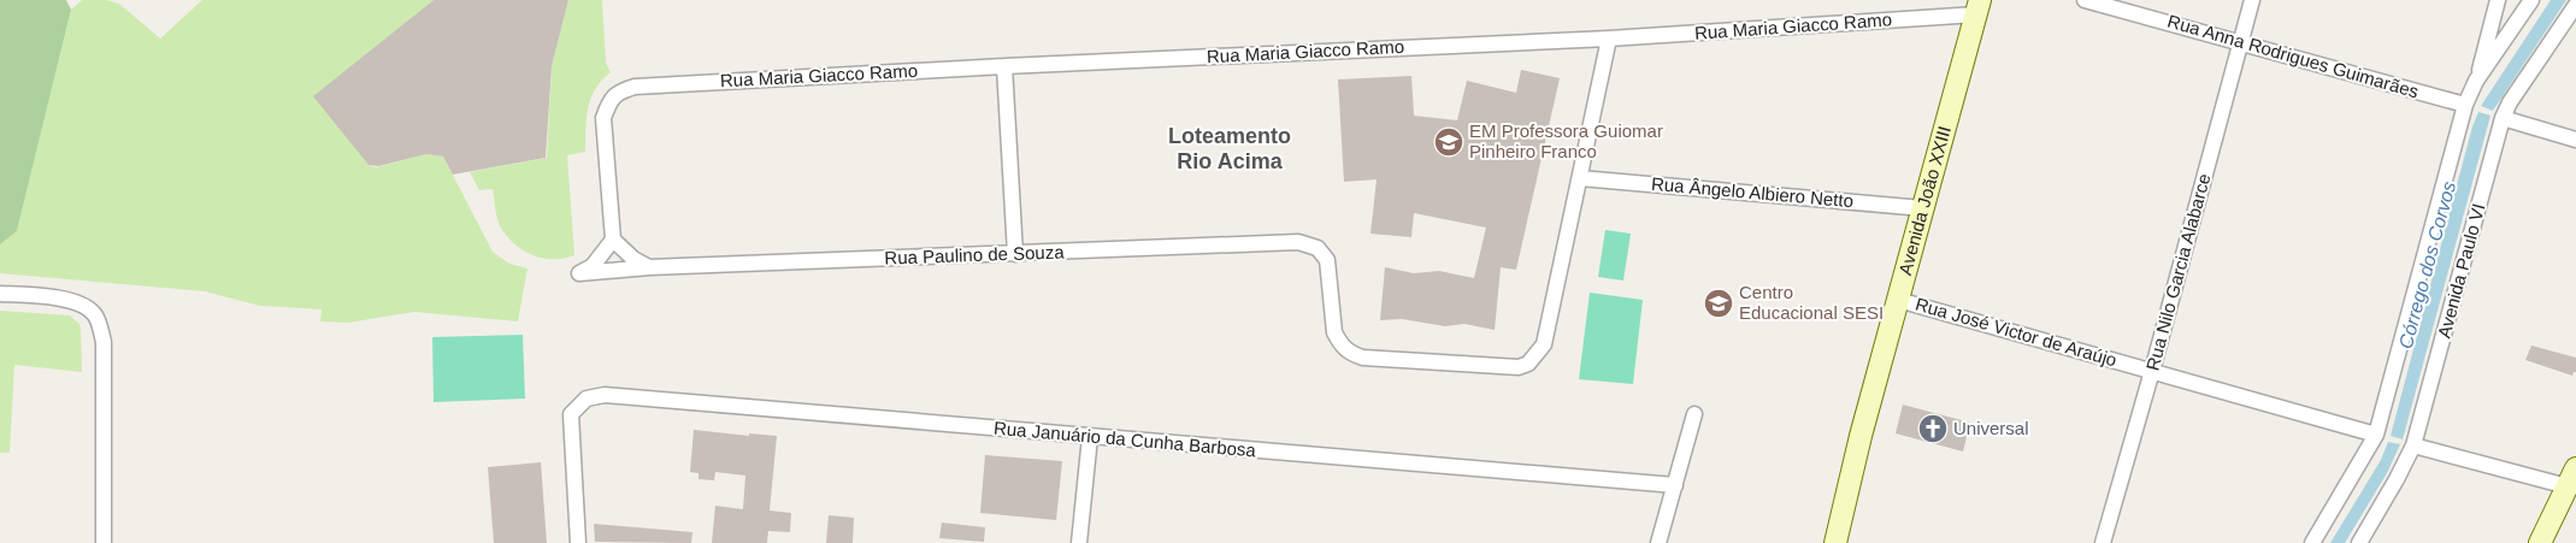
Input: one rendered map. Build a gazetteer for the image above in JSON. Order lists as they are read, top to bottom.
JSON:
{
  "streets": {
    "main road": ["Avenida João XXIII"],
    "street": [
      "Rua Maria Giacco Ramo",
      "Rua Anna Rodrigues Guimarães",
      "Rua Ângelo Albiero Netto",
      "Rua Paulino de Souza",
      "Avenida Paulo VI",
      "Rua Nilo Garcia Alabarce",
      "Rua José Victor de Araújo",
      "Rua Januário da Cunha Barbosa"
    ]
  },
  "crossings": [
    ["Rua Maria Giacco Ramo", "Avenida João XXIII"],
    ["Rua Maria Giacco Ramo", "Rua Paulino de Souza"],
    ["Rua Anna Rodrigues Guimarães", "Rua Nilo Garcia Alabarce"],
    ["Rua Ângelo Albiero Netto", "Avenida João XXIII"],
    ["Rua Ângelo Albiero Netto", "Rua Paulino de Souza"],
    ["Avenida João XXIII", "Rua José Victor de Araújo"],
    ["Rua Nilo Garcia Alabarce", "Rua José Victor de Araújo"]
  ],
  "districts": ["Loteamento Rio Acima"],
  "water": ["Córrego dos Corvos"],
  "places": {
    "school or university": ["EM Professora Guiomar Pinheiro Franco", "Centro Educacional SESI"],
    "church": ["Universal"]
  }
}
